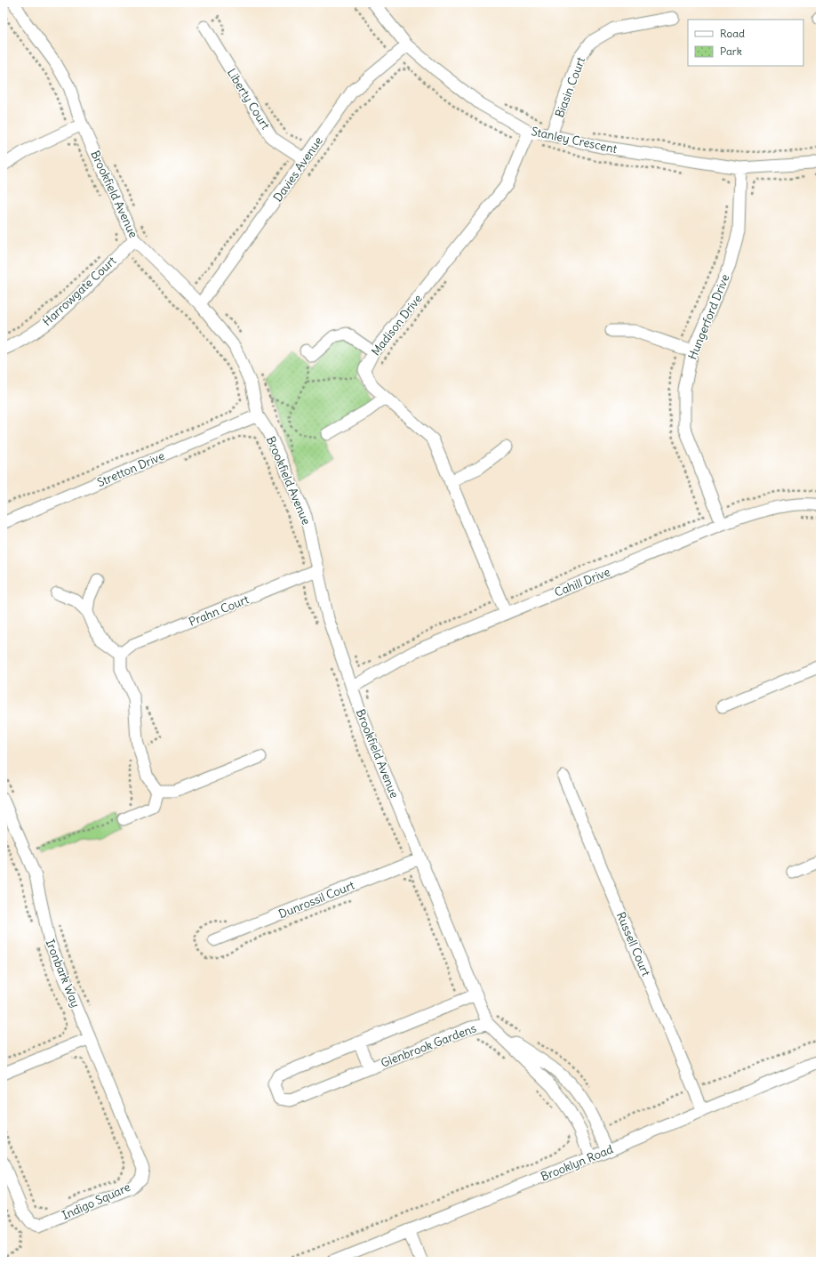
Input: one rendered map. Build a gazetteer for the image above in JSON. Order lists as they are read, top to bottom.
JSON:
{
  "streets": {
    "street": [
      "Biasin Court",
      "Liberty Court",
      "Stanley Crescent",
      "Davies Avenue",
      "Brookfield Avenue",
      "Harrowgate Court",
      "Hungerford Drive",
      "Madison Drive",
      "Stretton Drive",
      "Cahill Drive",
      "Prahn Court",
      "Dunrossil Court",
      "Russell Court",
      "Ironbark Way",
      "Glenbrook Gardens",
      "Brooklyn Road",
      "Indigo Square"
    ]
  },
  "crossings": [
    ["Biasin Court", "Stanley Crescent"],
    ["Liberty Court", "Davies Avenue"],
    ["Stanley Crescent", "Davies Avenue"],
    ["Stanley Crescent", "Hungerford Drive"],
    ["Stanley Crescent", "Madison Drive"],
    ["Davies Avenue", "Brookfield Avenue"],
    ["Brookfield Avenue", "Harrowgate Court"],
    ["Brookfield Avenue", "Stretton Drive"],
    ["Brookfield Avenue", "Cahill Drive"],
    ["Brookfield Avenue", "Prahn Court"],
    ["Brookfield Avenue", "Dunrossil Court"],
    ["Brookfield Avenue", "Glenbrook Gardens"],
    ["Brookfield Avenue", "Brooklyn Road"],
    ["Hungerford Drive", "Cahill Drive"],
    ["Russell Court", "Brooklyn Road"],
    ["Ironbark Way", "Indigo Square"]
  ],
  "legend": ["Road", "Park"]
}
